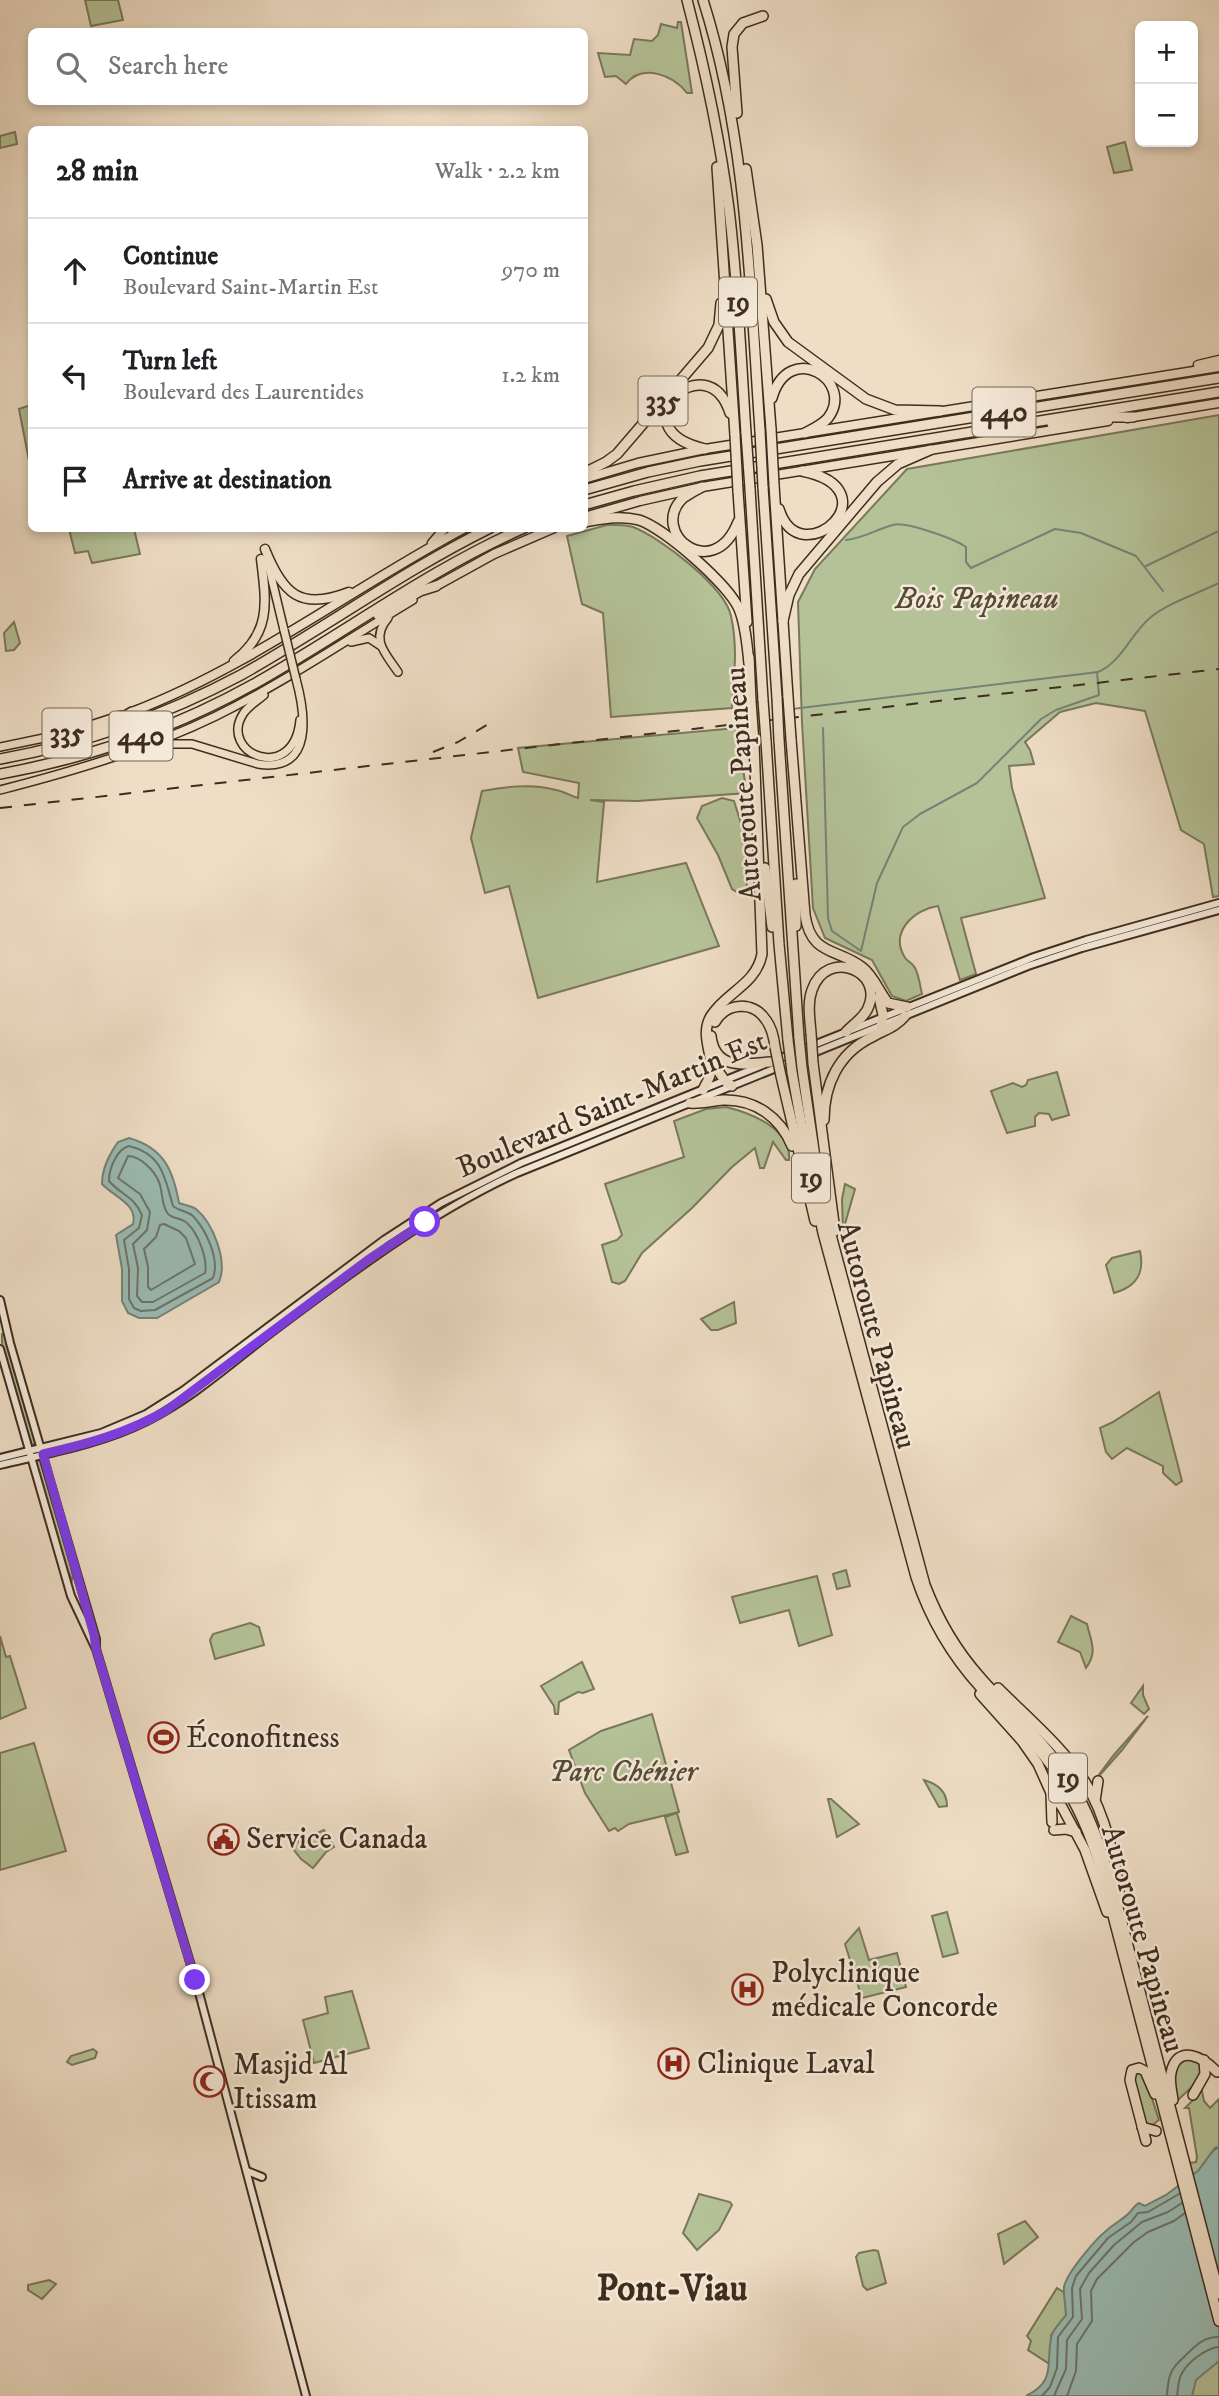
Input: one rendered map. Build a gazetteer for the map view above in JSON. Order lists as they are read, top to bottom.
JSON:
{
  "streets": {
    "highway": [
      "19",
      "335",
      "440",
      "Autoroute Papineau"
    ],
    "main road": ["Boulevard Saint-Martin Est"]
  },
  "crossings": [
    ["335", "Autoroute Papineau"]
  ],
  "districts": ["Pont-Viau"],
  "parks": ["Bois Papineau", "Parc Chénier"],
  "places": {
    "sports": ["Éconofitness"],
    "public building": ["Service Canada"],
    "hospital": ["Polyclinique médicale Concorde", "Clinique Laval"],
    "mosque": ["Masjid Al Itissam"]
  },
  "page": {
    "map_buttons": ["+", "−"],
    "search": "Search here",
    "heading": ["28 min", "Walk · 2.2 km"],
    "list": [
      ["Continue", "Boulevard Saint-Martin Est", "970 m"],
      ["Turn left", "Boulevard des Laurentides", "1.2 km"],
      "Arrive at destination"
    ]
  }
}
